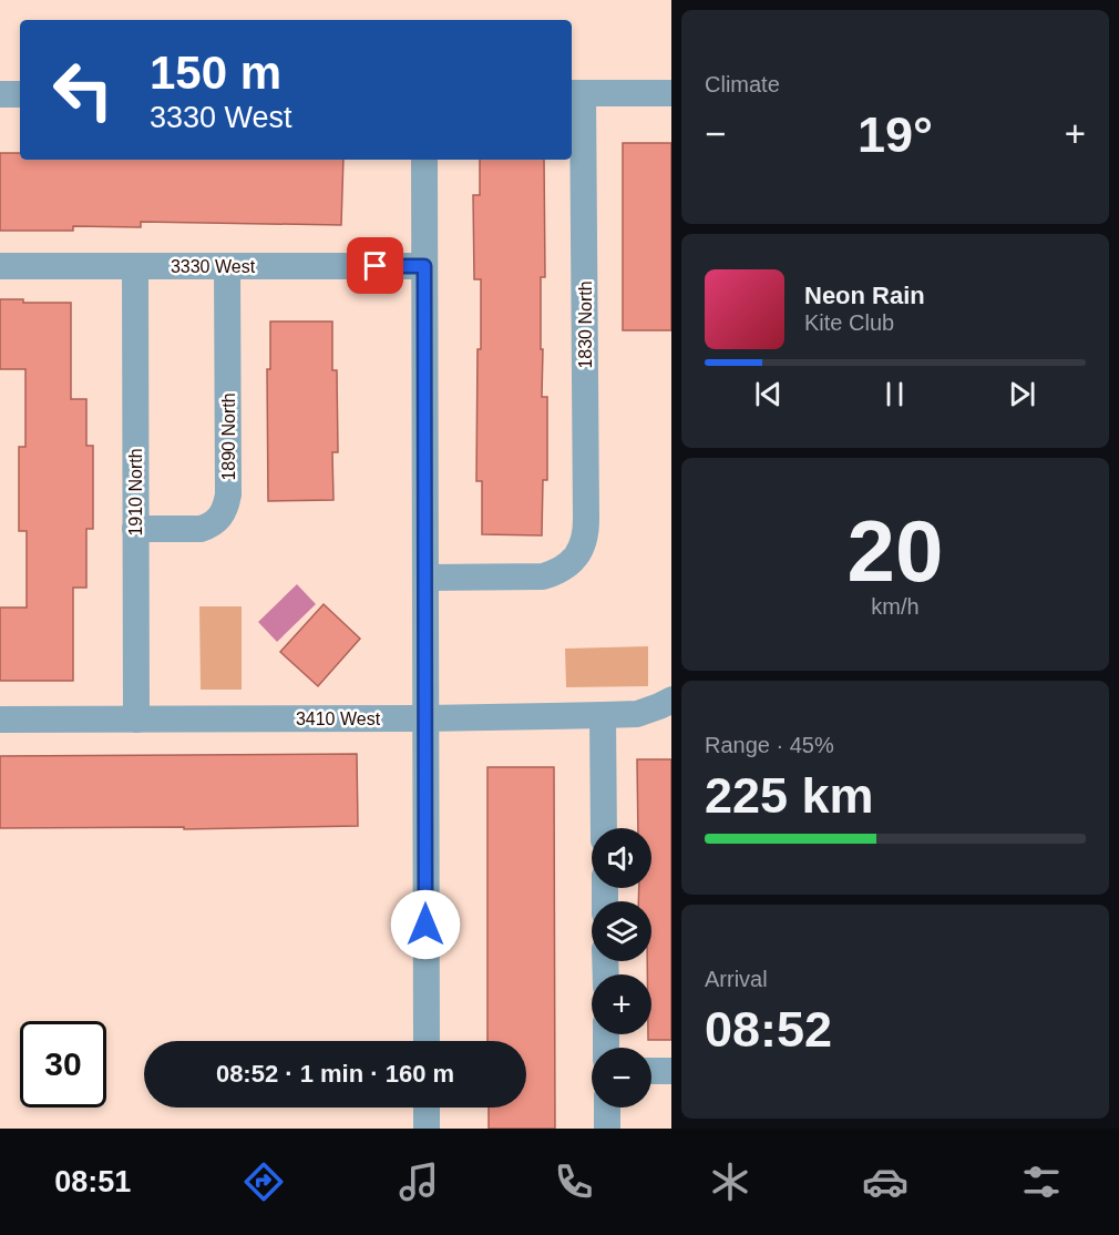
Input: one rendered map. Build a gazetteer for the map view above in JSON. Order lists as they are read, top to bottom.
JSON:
{
  "streets": {
    "street": [
      "3330 West",
      "1830 North",
      "1890 North",
      "1910 North",
      "3410 West"
    ]
  },
  "crossings": [
    ["3330 West", "1890 North"],
    ["3330 West", "1910 North"],
    ["1890 North", "1910 North"],
    ["1910 North", "3410 West"]
  ],
  "page": {
    "tile": [
      "Climate",
      ["20", "km/h"],
      ["Range · 45%", "225 km"],
      ["Arrival", "08:52"]
    ],
    "turn": ["150 m", "3330 West"],
    "heat": ["−", "19°", "+"],
    "song": ["Neon Rain", "Kite Club"],
    "map_buttons": ["+", "−"],
    "limit": "30",
    "trip": "08:52 · 1 min · 160 m",
    "tabs": "08:51"
  }
}
